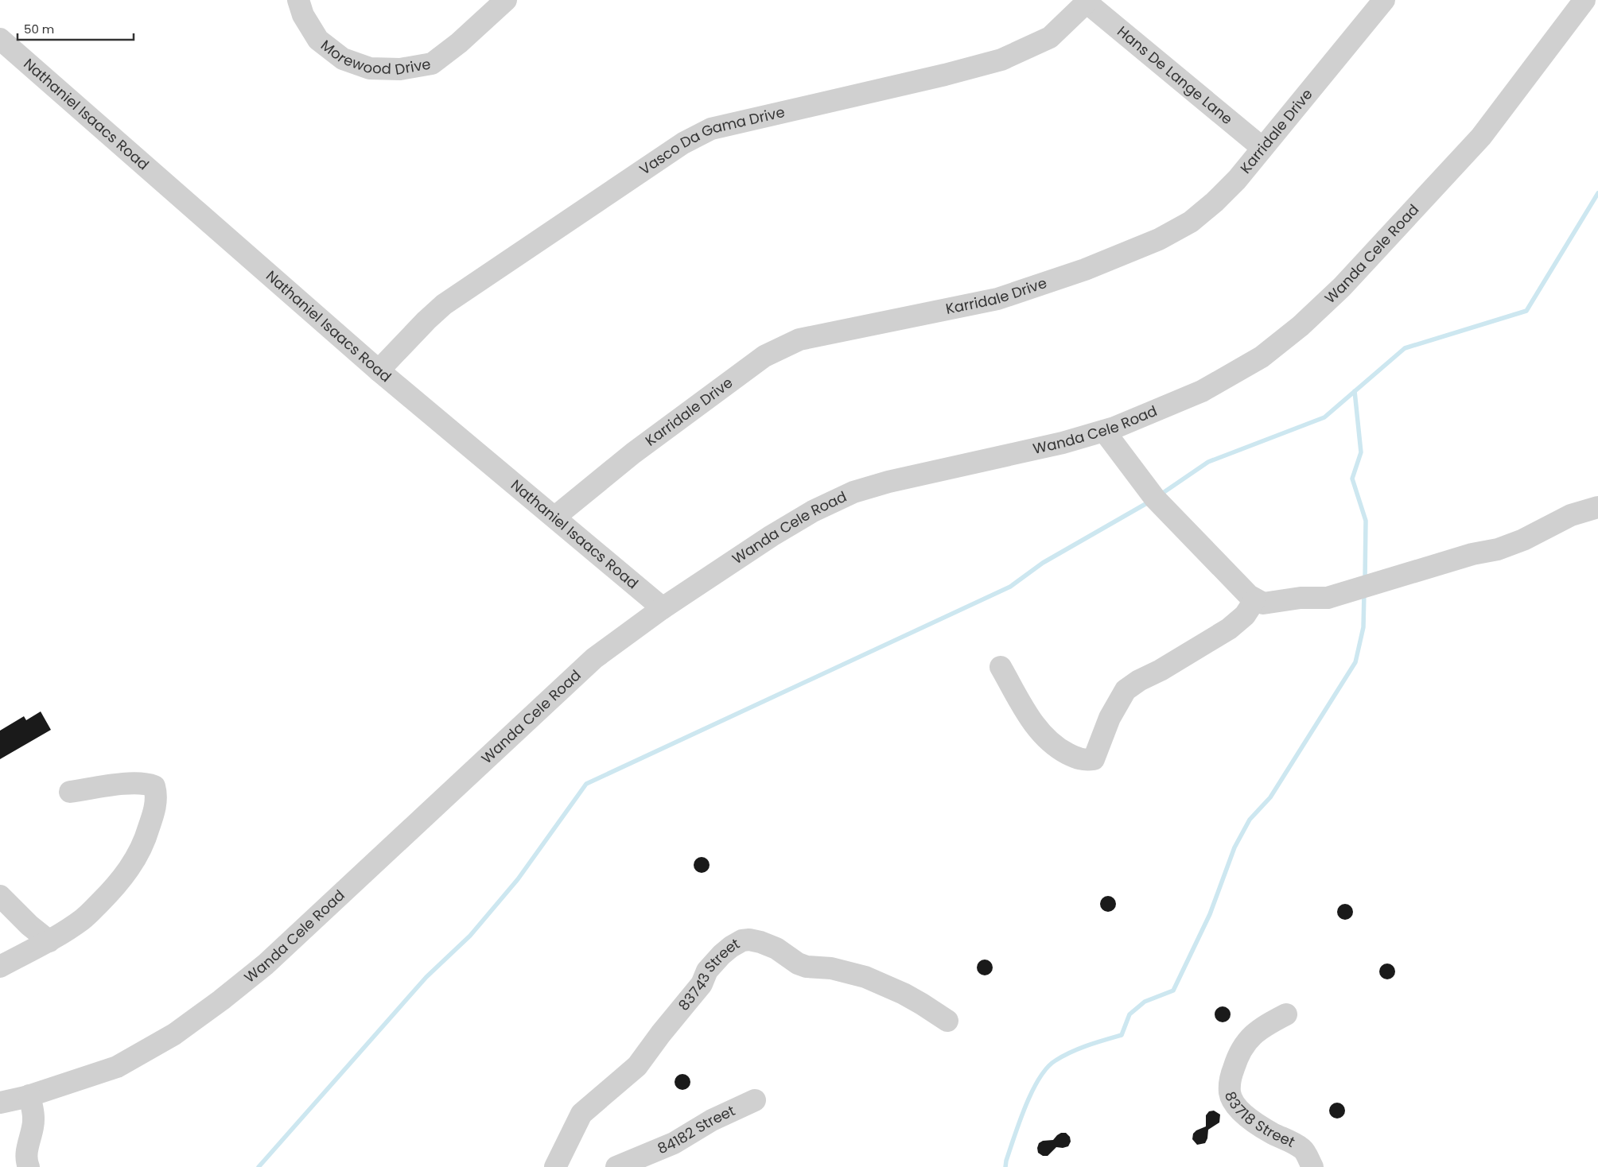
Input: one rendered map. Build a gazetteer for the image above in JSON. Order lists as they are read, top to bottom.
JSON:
{
  "streets": {
    "street": [
      "Morewood Drive",
      "Hans De Lange Lane",
      "Nathaniel Isaacs Road",
      "Karridale Drive",
      "Vasco Da Gama Drive",
      "Wanda Cele Road",
      "83743 Street",
      "83718 Street",
      "84182 Street"
    ]
  },
  "crossings": [
    ["Hans De Lange Lane", "Karridale Drive"],
    ["Hans De Lange Lane", "Vasco Da Gama Drive"],
    ["Nathaniel Isaacs Road", "Karridale Drive"],
    ["Nathaniel Isaacs Road", "Vasco Da Gama Drive"],
    ["Nathaniel Isaacs Road", "Wanda Cele Road"]
  ],
  "scale_bar": "50 m"
}
